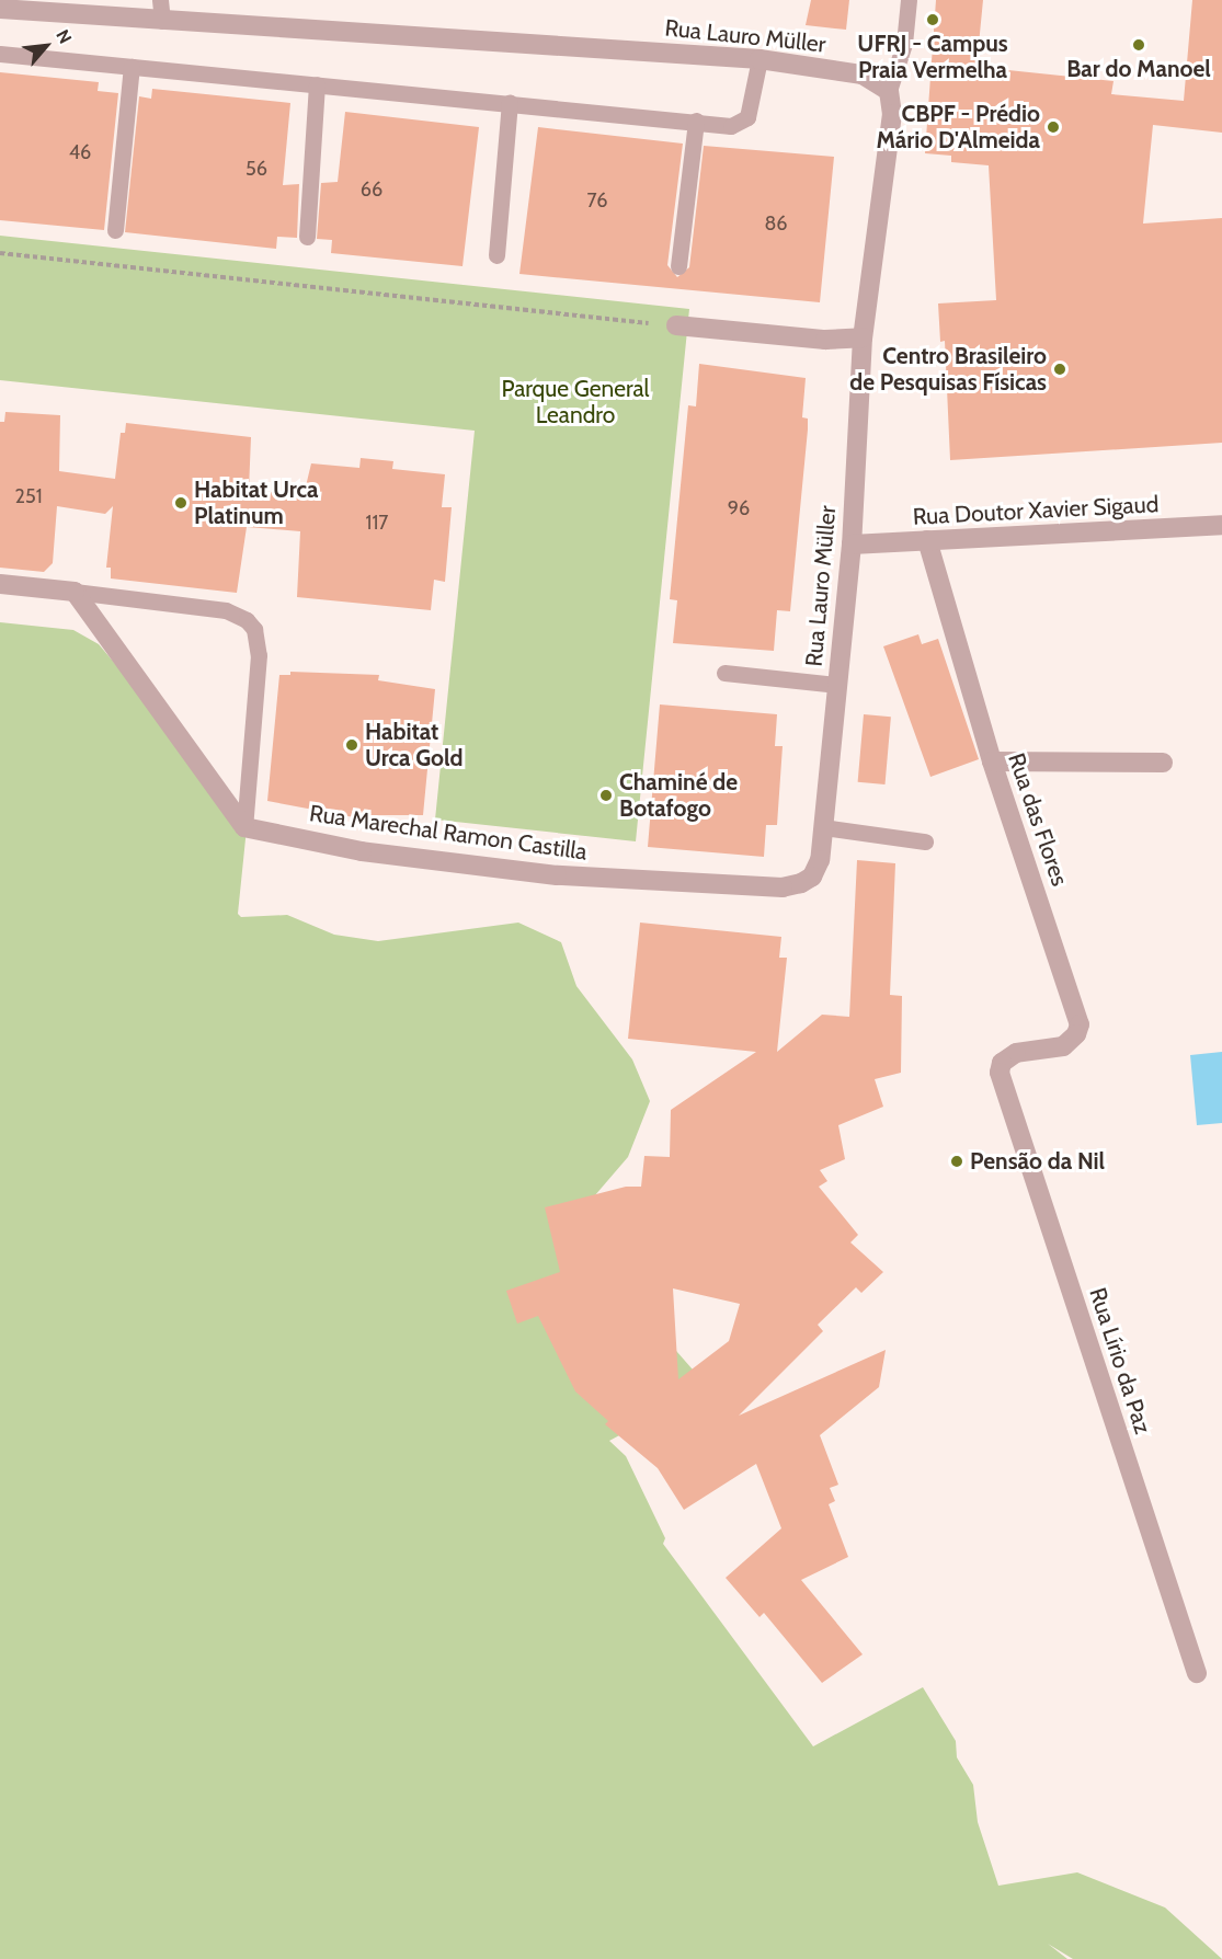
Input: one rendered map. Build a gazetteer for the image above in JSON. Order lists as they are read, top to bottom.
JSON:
{
  "streets": {
    "street": [
      "Rua Lauro Müller",
      "Rua Doutor Xavier Sigaud",
      "Rua das Flores",
      "Rua Marechal Ramon Castilla",
      "Rua Lírio da Paz"
    ]
  },
  "crossings": [
    ["Rua Lauro Müller", "Rua Doutor Xavier Sigaud"],
    ["Rua Lauro Müller", "Rua Marechal Ramon Castilla"],
    ["Rua Doutor Xavier Sigaud", "Rua das Flores"],
    ["Rua das Flores", "Rua Lírio da Paz"]
  ],
  "parks": ["Parque General Leandro"],
  "places": [
    "UFRJ - Campus Praia Vermelha",
    "Bar do Manoel",
    "CBPF - Prédio Mário D'Almeida",
    "Centro Brasileiro de Pesquisas Físicas",
    "Habitat Urca Platinum",
    "Habitat Urca Gold",
    "Chaminé de Botafogo",
    "Pensão da Nil"
  ],
  "house_numbers": [
    "46",
    "56",
    "66",
    "76",
    "86",
    "251",
    "96",
    "117"
  ],
  "north": "top right"
}
